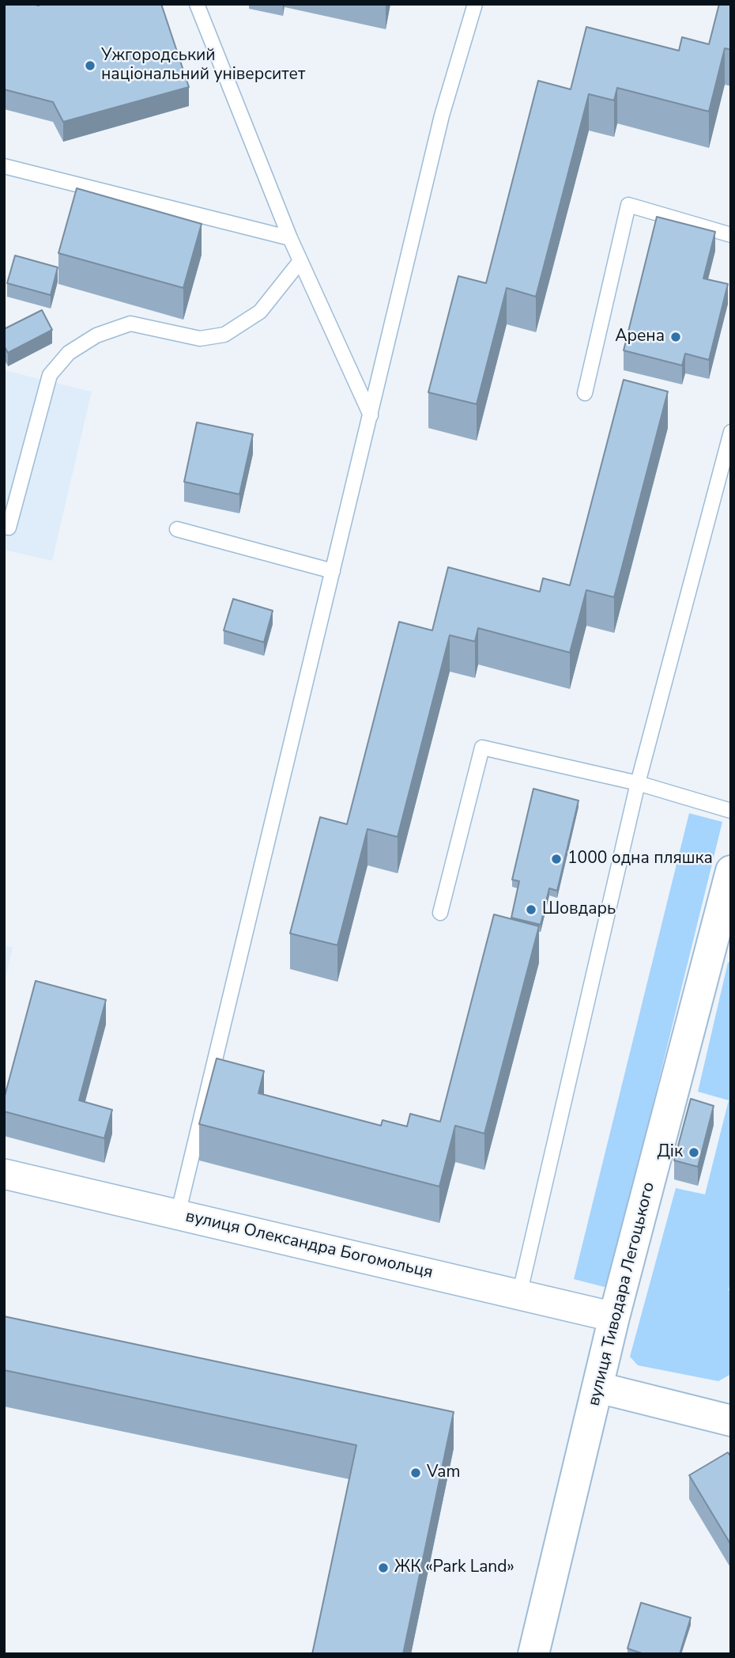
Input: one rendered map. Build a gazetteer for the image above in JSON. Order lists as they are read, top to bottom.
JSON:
{
  "streets": {
    "street": ["вулиця Олександра Богомольця", "вулиця Тиводара Легоцького"]
  },
  "crossings": [
    ["вулиця Олександра Богомольця", "вулиця Тиводара Легоцького"]
  ],
  "places": [
    "Ужгородський національний університет",
    "Арена",
    "1000 одна пляшка",
    "Шовдарь",
    "Дік",
    "Vam",
    "ЖК «Park Land»"
  ]
}
